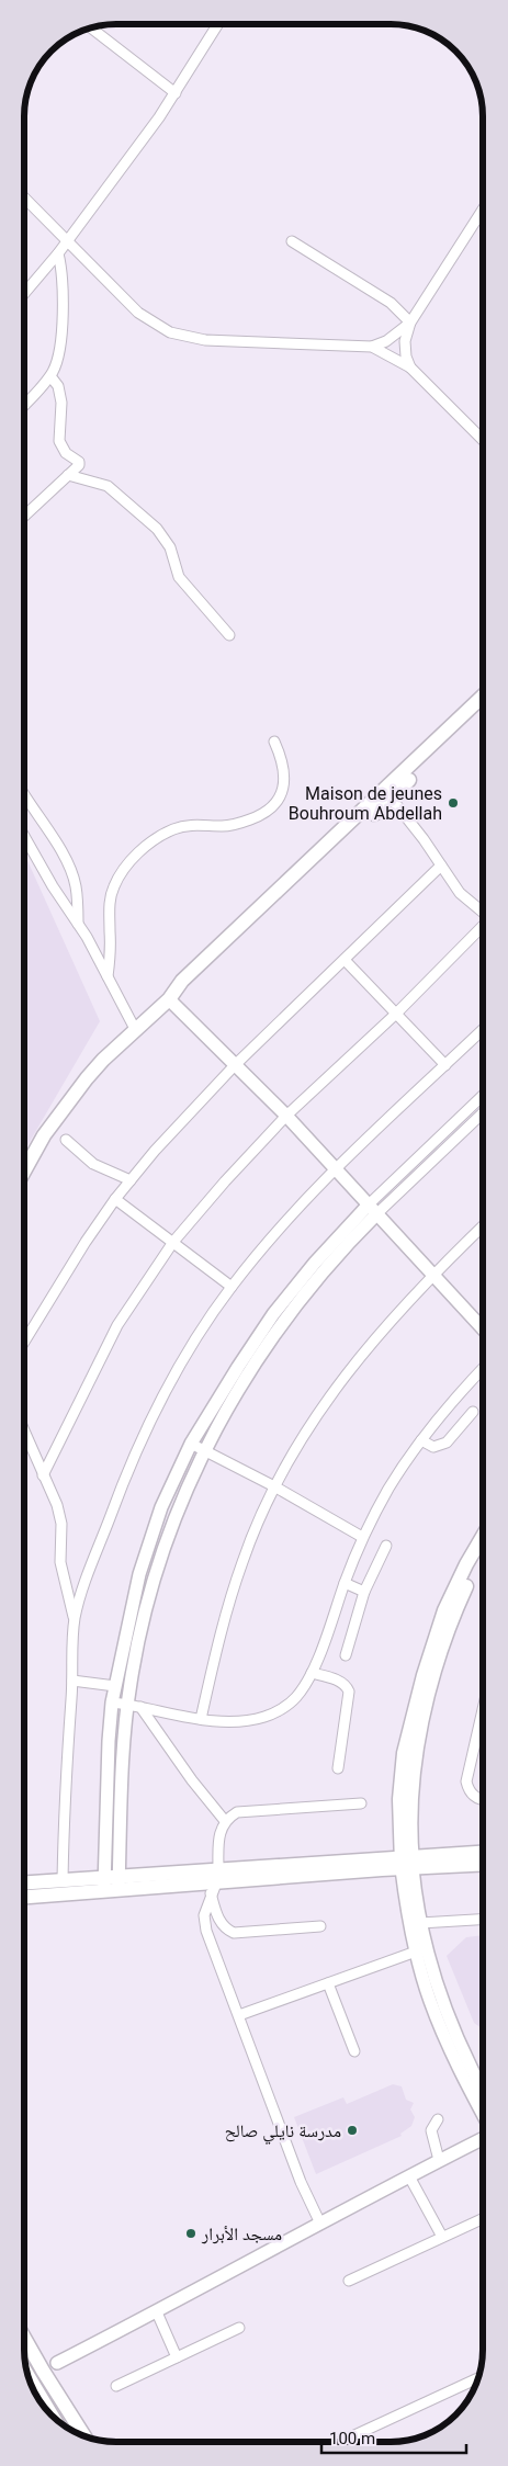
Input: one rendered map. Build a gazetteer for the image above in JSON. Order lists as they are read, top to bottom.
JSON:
{
  "places": ["Maison de jeunes Bouhroum Abdellah", "مدرسة نايلي صالح", "مسجد الأبرار"],
  "scale_bar": "100 m"
}
